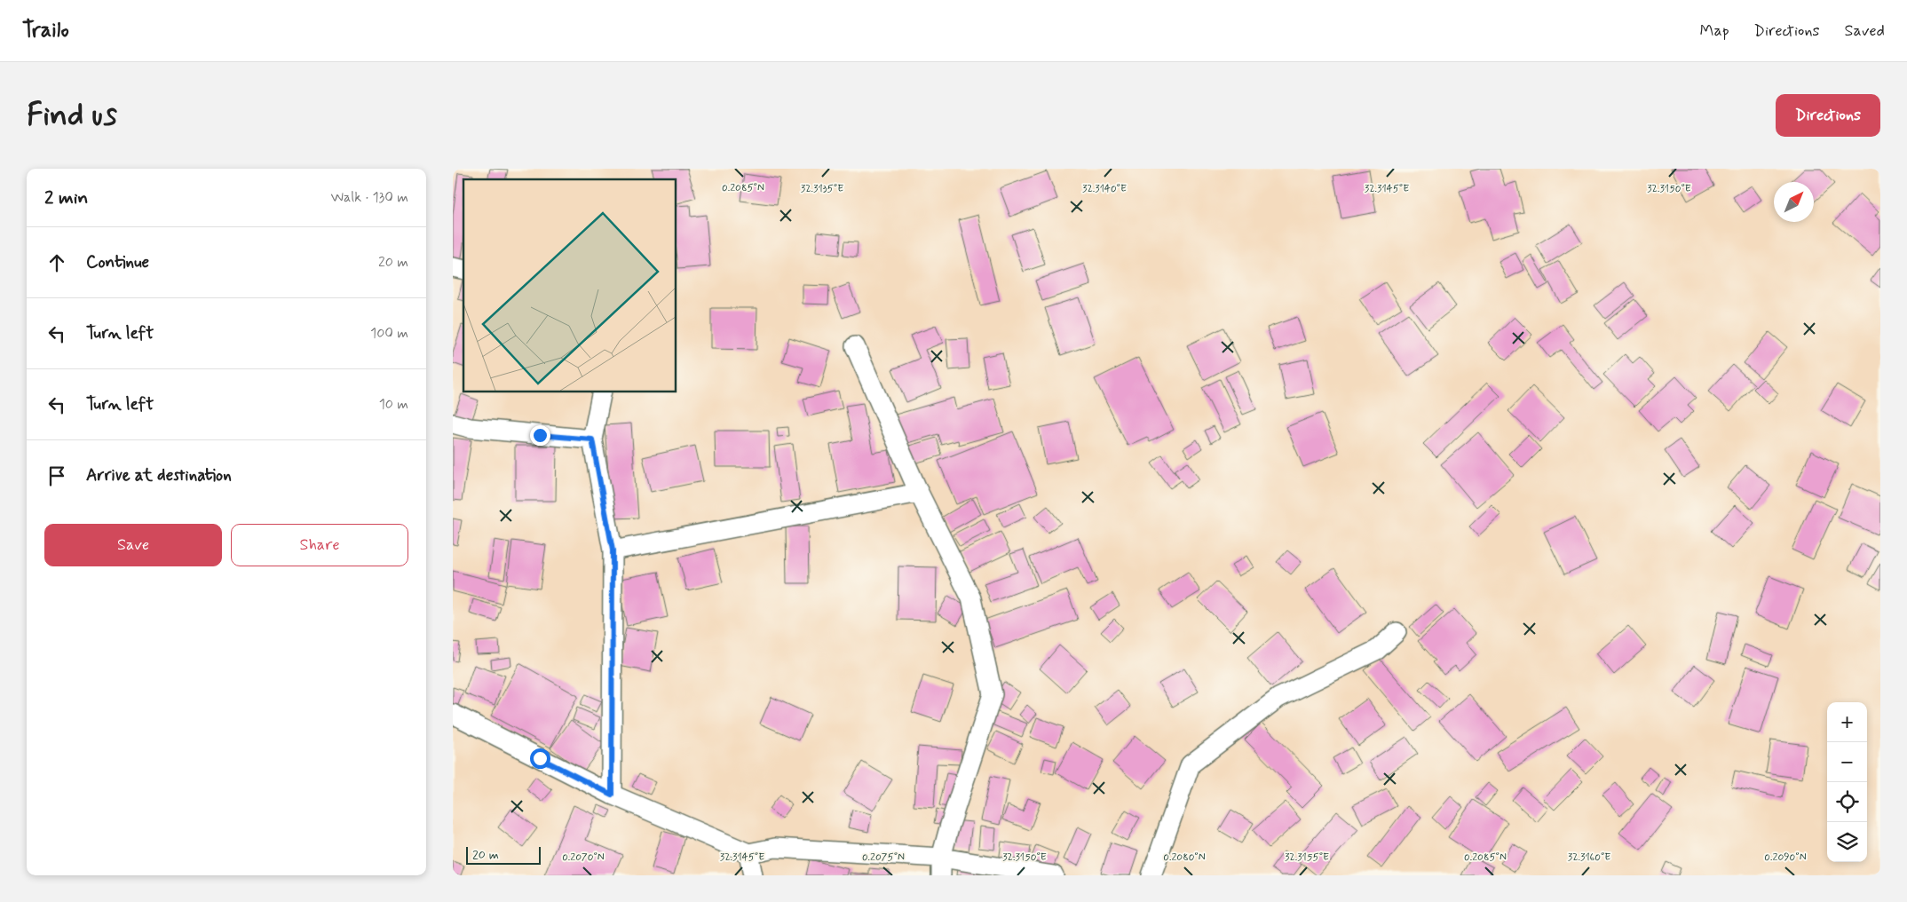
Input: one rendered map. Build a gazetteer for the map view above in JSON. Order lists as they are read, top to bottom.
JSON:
{
  "scale_bar": "20 m",
  "north": "top right",
  "page": {
    "header": "Trailo",
    "nav": ["Map", "Directions", "Saved"],
    "buttons": [
      "Directions",
      ["Save", "Share"]
    ],
    "title": "Find us",
    "heading": ["2 min", "Walk · 130 m"],
    "list": [
      ["Continue", "20 m"],
      ["Turn left", "100 m"],
      ["Turn left", "10 m"],
      "Arrive at destination"
    ],
    "map_buttons": ["+", "−"],
    "scale": "20 m"
  },
  "coordinates": [
    "0.2085°N",
    "32.3135°E",
    "32.3140°E",
    "32.3145°E",
    "32.3150°E",
    "32.3155°E",
    "32.3160°E",
    "0.2070°N",
    "0.2075°N",
    "0.2080°N",
    "0.2090°N"
  ]
}
